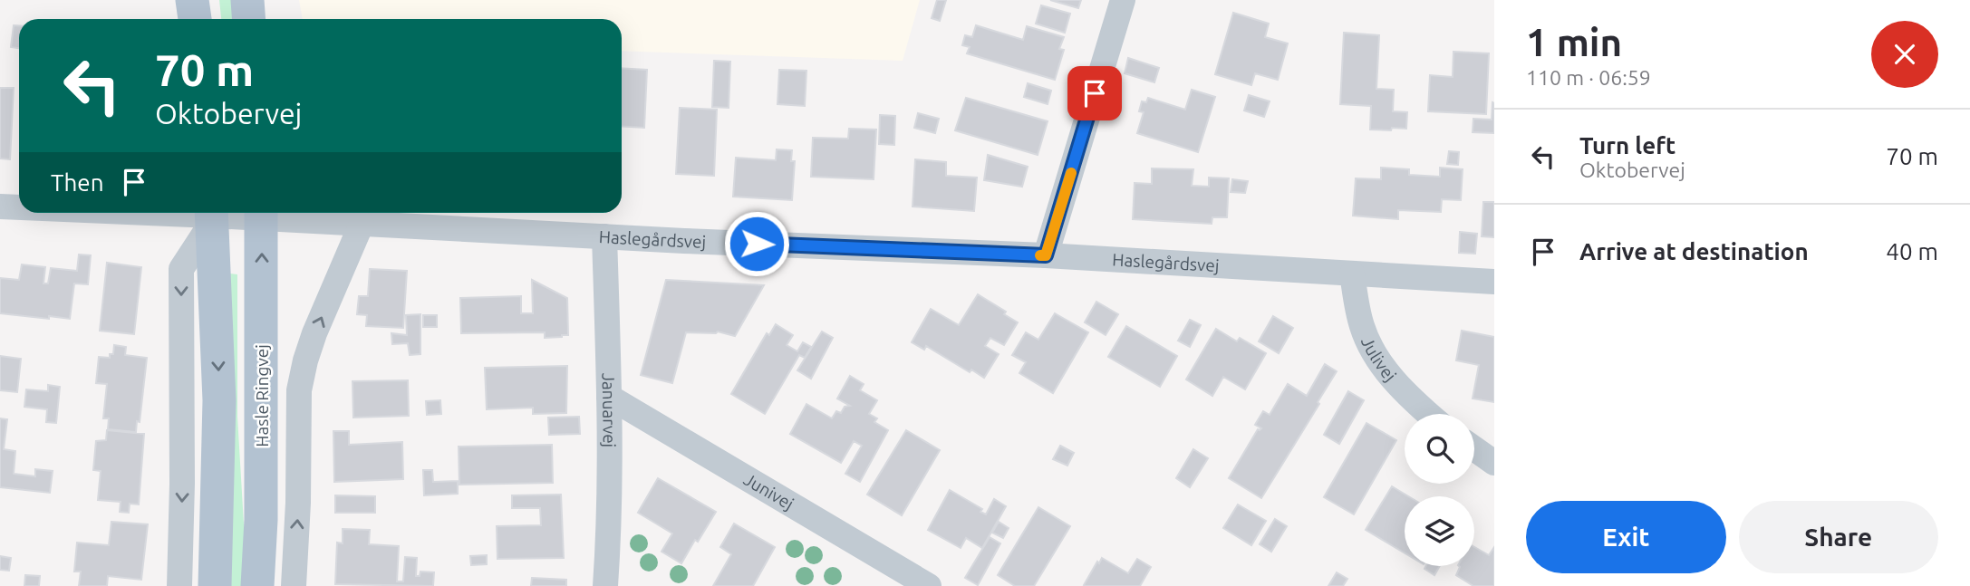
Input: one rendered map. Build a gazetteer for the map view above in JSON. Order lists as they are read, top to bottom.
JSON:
{
  "streets": {
    "main road": ["Hasle Ringvej"],
    "street": [
      "Haslegårdsvej",
      "Julivej",
      "Januarvej",
      "Junivej"
    ]
  },
  "crossings": [
    ["Haslegårdsvej", "Julivej"],
    ["Haslegårdsvej", "Januarvej"],
    ["Januarvej", "Junivej"]
  ],
  "page": {
    "heading": ["1 min", "110 m · 06:59"],
    "turn": ["70 m", "Oktobervej"],
    "list": [
      {
        "name": "Turn left",
        "note": "Oktobervej",
        "value": "70 m"
      },
      {
        "name": "Arrive at destination",
        "value": "40 m"
      }
    ],
    "then": "Then",
    "buttons": ["Exit", "Share"]
  }
}
